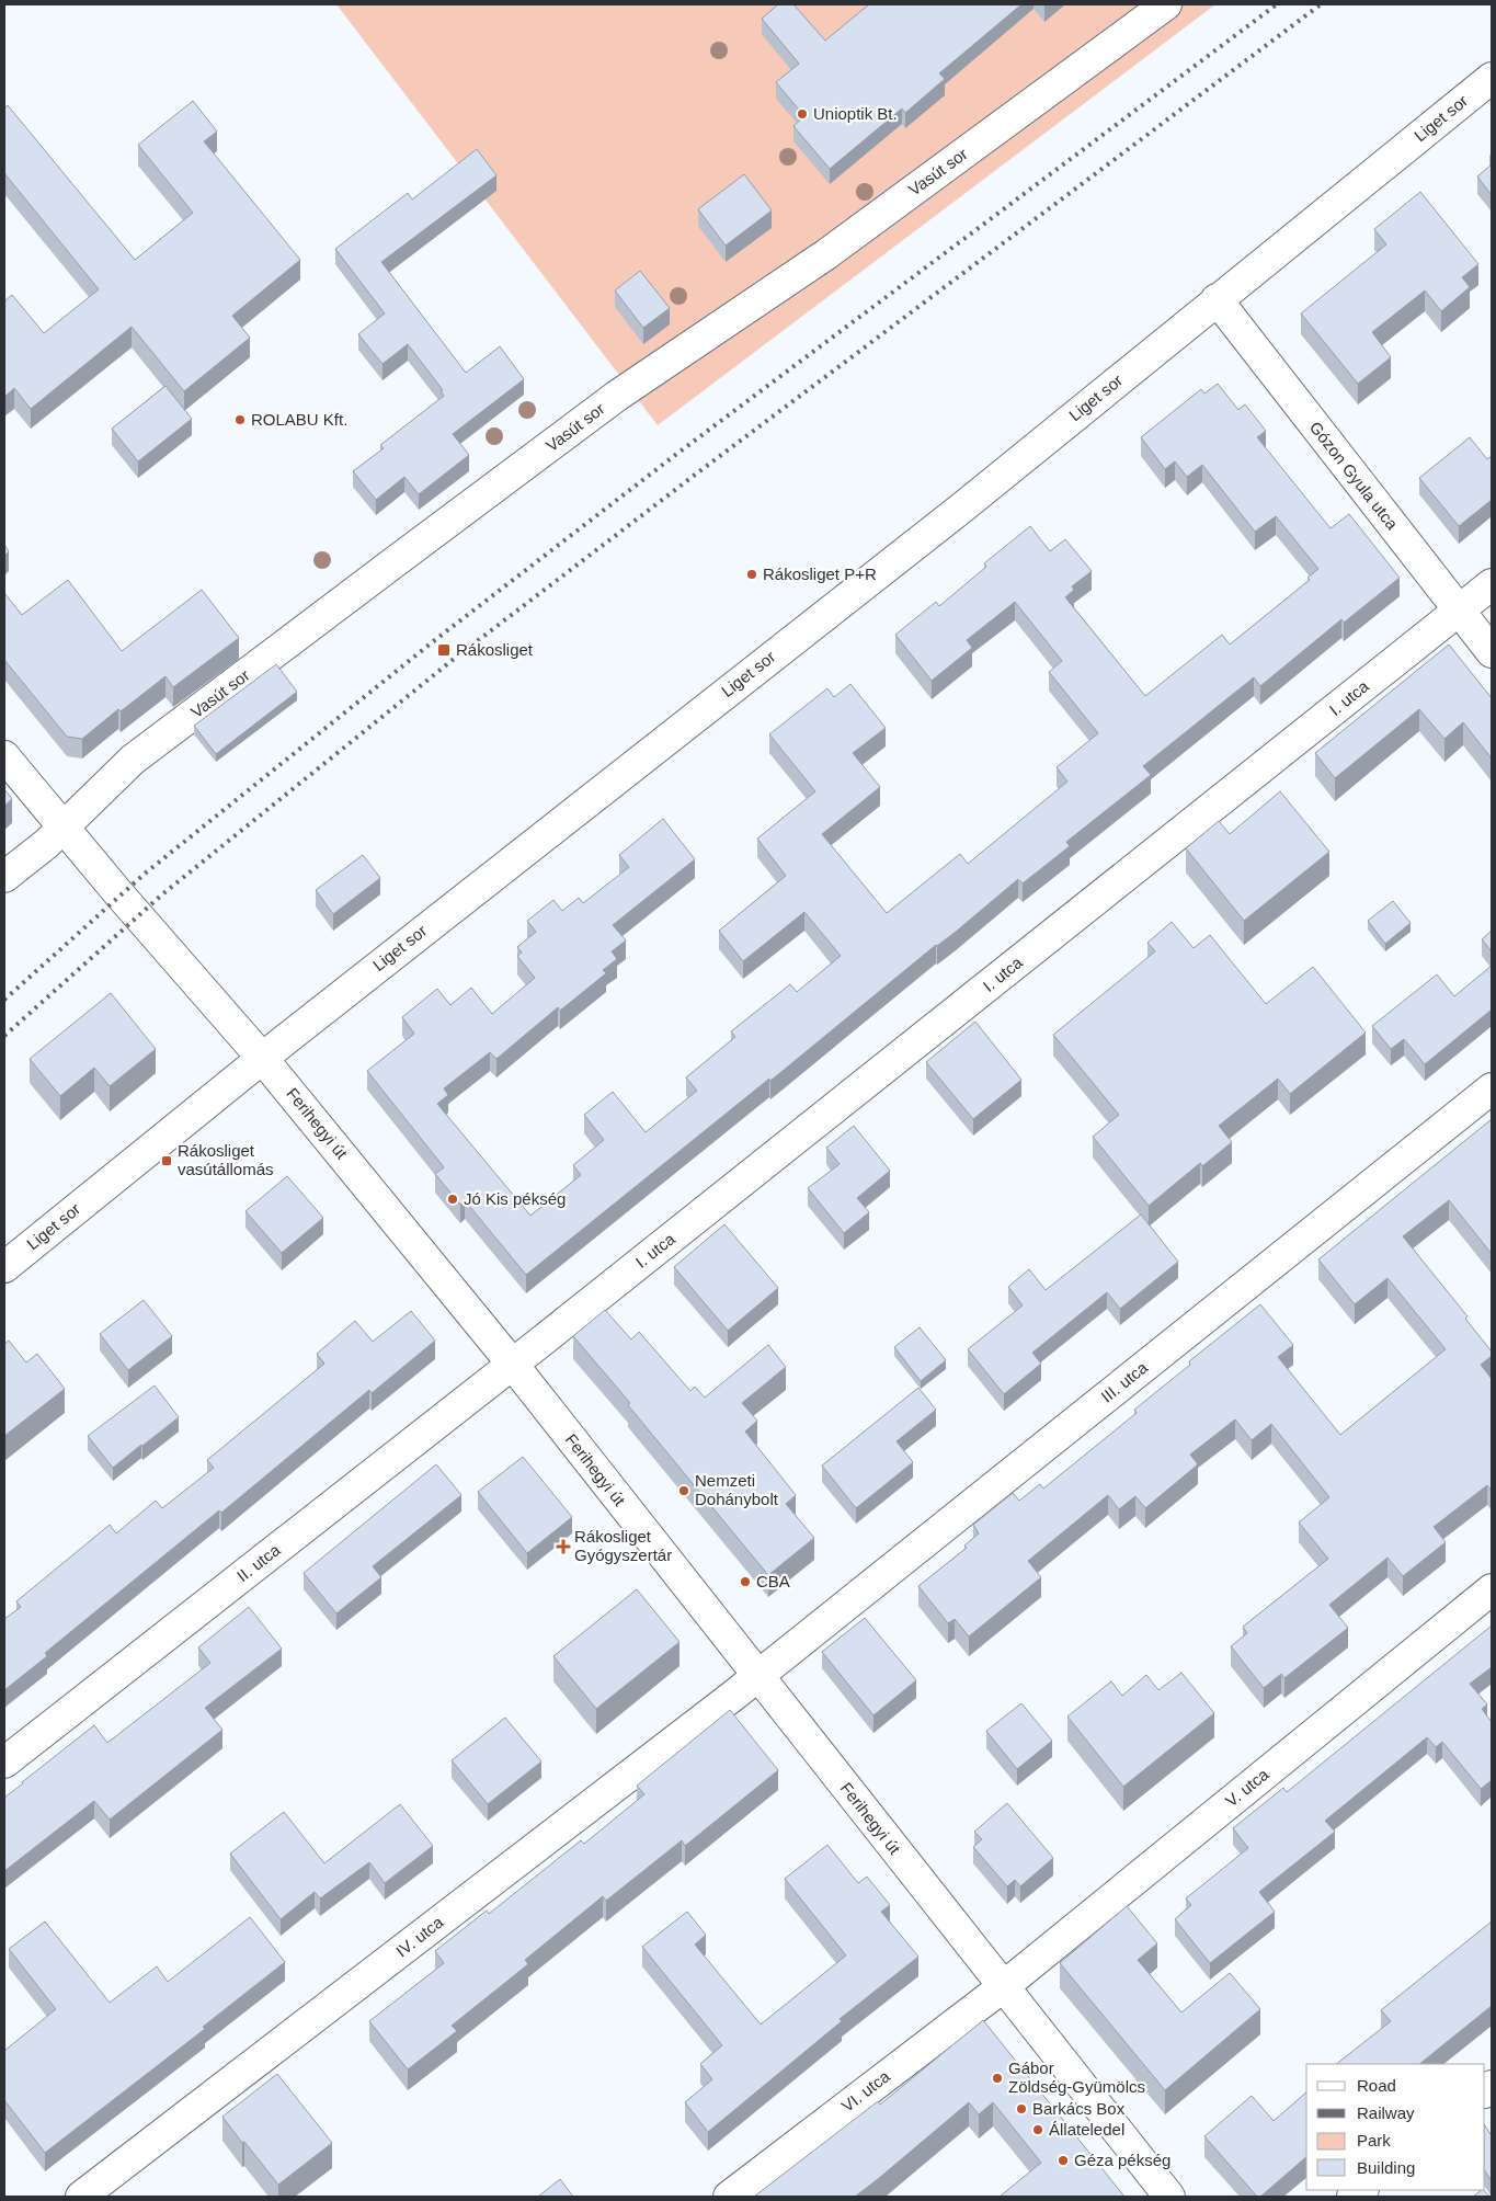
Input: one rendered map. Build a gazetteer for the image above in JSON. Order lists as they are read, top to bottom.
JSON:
{
  "streets": {
    "street": [
      "Liget sor",
      "Vasút sor",
      "Gózon Gyula utca",
      "I. utca",
      "Ferihegyi út",
      "III. utca",
      "II. utca",
      "V. utca",
      "IV. utca",
      "VI. utca"
    ]
  },
  "crossings": [
    ["Liget sor", "Gózon Gyula utca"],
    ["Liget sor", "Ferihegyi út"],
    ["Vasút sor", "Ferihegyi út"],
    ["Gózon Gyula utca", "I. utca"],
    ["I. utca", "Ferihegyi út"],
    ["I. utca", "II. utca"],
    ["Ferihegyi út", "III. utca"],
    ["Ferihegyi út", "II. utca"],
    ["Ferihegyi út", "V. utca"],
    ["Ferihegyi út", "IV. utca"],
    ["Ferihegyi út", "VI. utca"],
    ["III. utca", "IV. utca"],
    ["V. utca", "VI. utca"]
  ],
  "places": {
    "other": [
      "Unioptik Bt.",
      "ROLABU Kft.",
      "Rákosliget P+R",
      "Jó Kis pékség",
      "Nemzeti Dohánybolt",
      "CBA",
      "Gábor Zöldség-Gyümölcs",
      "Barkács Box",
      "Állateledel",
      "Géza pékség"
    ],
    "transit": ["Rákosliget", "Rákosliget vasútállomás"],
    "health": ["Rákosliget Gyógyszertár"]
  },
  "legend": [
    "Road",
    "Railway",
    "Park",
    "Building"
  ]
}
